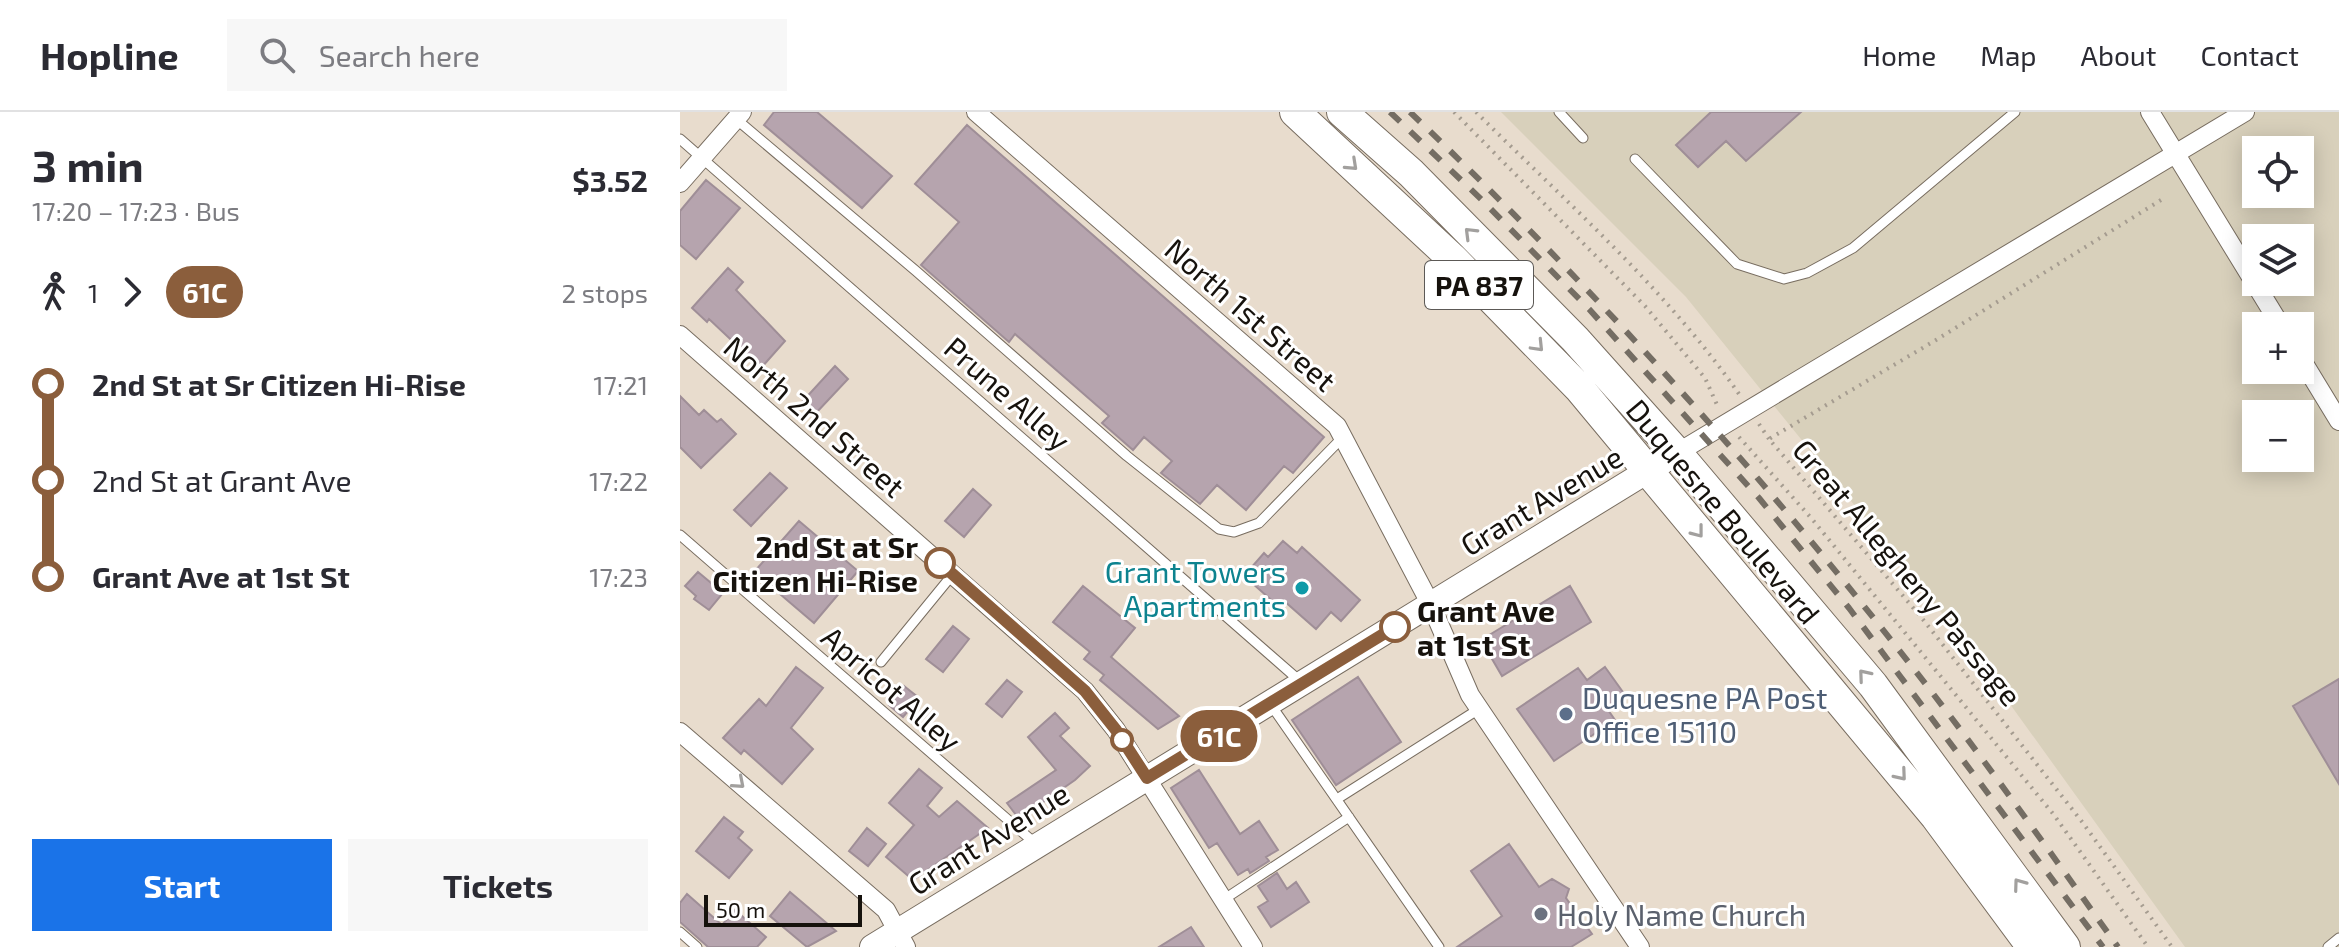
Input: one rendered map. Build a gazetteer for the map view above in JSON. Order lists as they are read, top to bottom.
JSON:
{
  "streets": {
    "main road": ["PA 837", "Duquesne Boulevard"],
    "street": ["North 1st Street", "North 2nd Street", "Grant Avenue"],
    "lane": ["Prune Alley", "Apricot Alley"],
    "path": ["Great Allegheny Passage"]
  },
  "crossings": [
    ["PA 837", "Grant Avenue"],
    ["PA 837", "Duquesne Boulevard"],
    ["North 1st Street", "Grant Avenue"],
    ["Prune Alley", "Grant Avenue"],
    ["North 2nd Street", "Grant Avenue"],
    ["Grant Avenue", "Duquesne Boulevard"],
    ["Grant Avenue", "Apricot Alley"]
  ],
  "places": [
    "2nd St at Sr Citizen Hi-Rise",
    "Grant Towers Apartments",
    "Grant Ave at 1st St",
    "Duquesne PA Post Office 15110",
    "Holy Name Church"
  ],
  "lines": ["bus line 61C"],
  "scale_bar": "50 m",
  "page": {
    "header": "Hopline",
    "search": "Search here",
    "nav": [
      "Home",
      "Map",
      "About",
      "Contact"
    ],
    "heading": ["3 min", "17:20 – 17:23 · Bus", "$3.52"],
    "on_map": "61C",
    "map_buttons": ["+", "−"],
    "legs": ["1", "61C", "2 stops"],
    "list": [
      {
        "name": "2nd St at Sr Citizen Hi-Rise",
        "value": "17:21"
      },
      {
        "name": "2nd St at Grant Ave",
        "value": "17:22"
      },
      {
        "name": "Grant Ave at 1st St",
        "value": "17:23"
      }
    ],
    "buttons": ["Start", "Tickets"],
    "scale": "50 m"
  }
}
